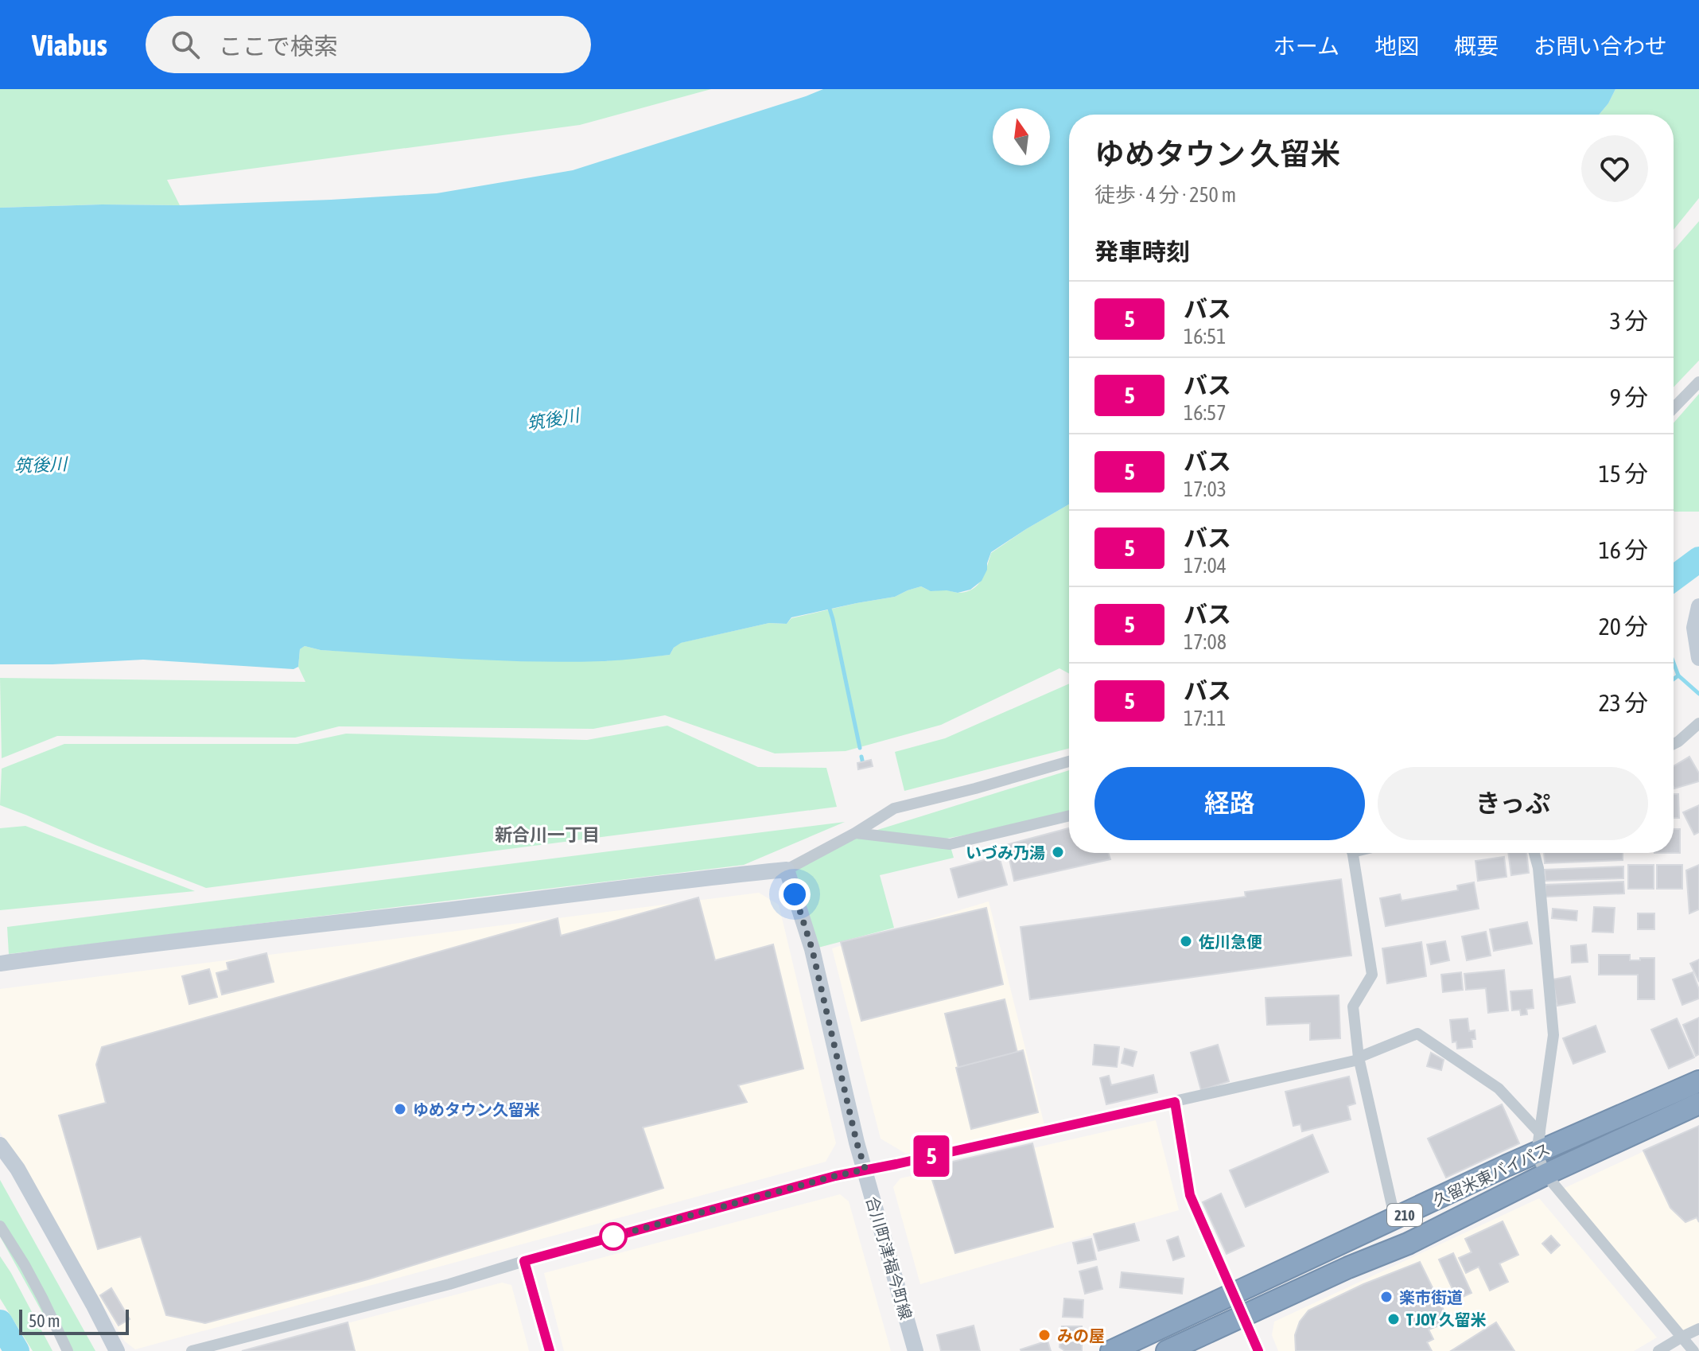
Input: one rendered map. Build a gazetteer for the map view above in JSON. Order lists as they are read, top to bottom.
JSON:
{
  "streets": {
    "highway": ["久留米東バイパス", "210"],
    "street": ["合川町津福今町線"]
  },
  "districts": ["新合川一丁目"],
  "water": ["筑後川"],
  "places": [
    "いづみ乃湯",
    "佐川急便",
    "ゆめタウン久留米",
    "楽市街道",
    "T JOY 久留米",
    "みの屋"
  ],
  "lines": ["bus line 5"],
  "scale_bar": "50 m",
  "north": "top",
  "page": {
    "header": "Viabus",
    "search": "ここで検索",
    "nav": [
      "ホーム",
      "地図",
      "概要",
      "お問い合わせ"
    ],
    "on_map": "5",
    "heading": [
      ["ゆめタウン 久留米", "徒歩 · 4 分 · 250 m"],
      "発車時刻"
    ],
    "list": [
      {
        "mark": "5",
        "name": "バス",
        "note": "16:51",
        "value": "3 分"
      },
      {
        "mark": "5",
        "name": "バス",
        "note": "16:57",
        "value": "9 分"
      },
      {
        "mark": "5",
        "name": "バス",
        "note": "17:03",
        "value": "15 分"
      },
      {
        "mark": "5",
        "name": "バス",
        "note": "17:04",
        "value": "16 分"
      },
      {
        "mark": "5",
        "name": "バス",
        "note": "17:08",
        "value": "20 分"
      },
      {
        "mark": "5",
        "name": "バス",
        "note": "17:11",
        "value": "23 分"
      }
    ],
    "buttons": ["経路", "きっぷ"],
    "scale": "50 m"
  }
}
